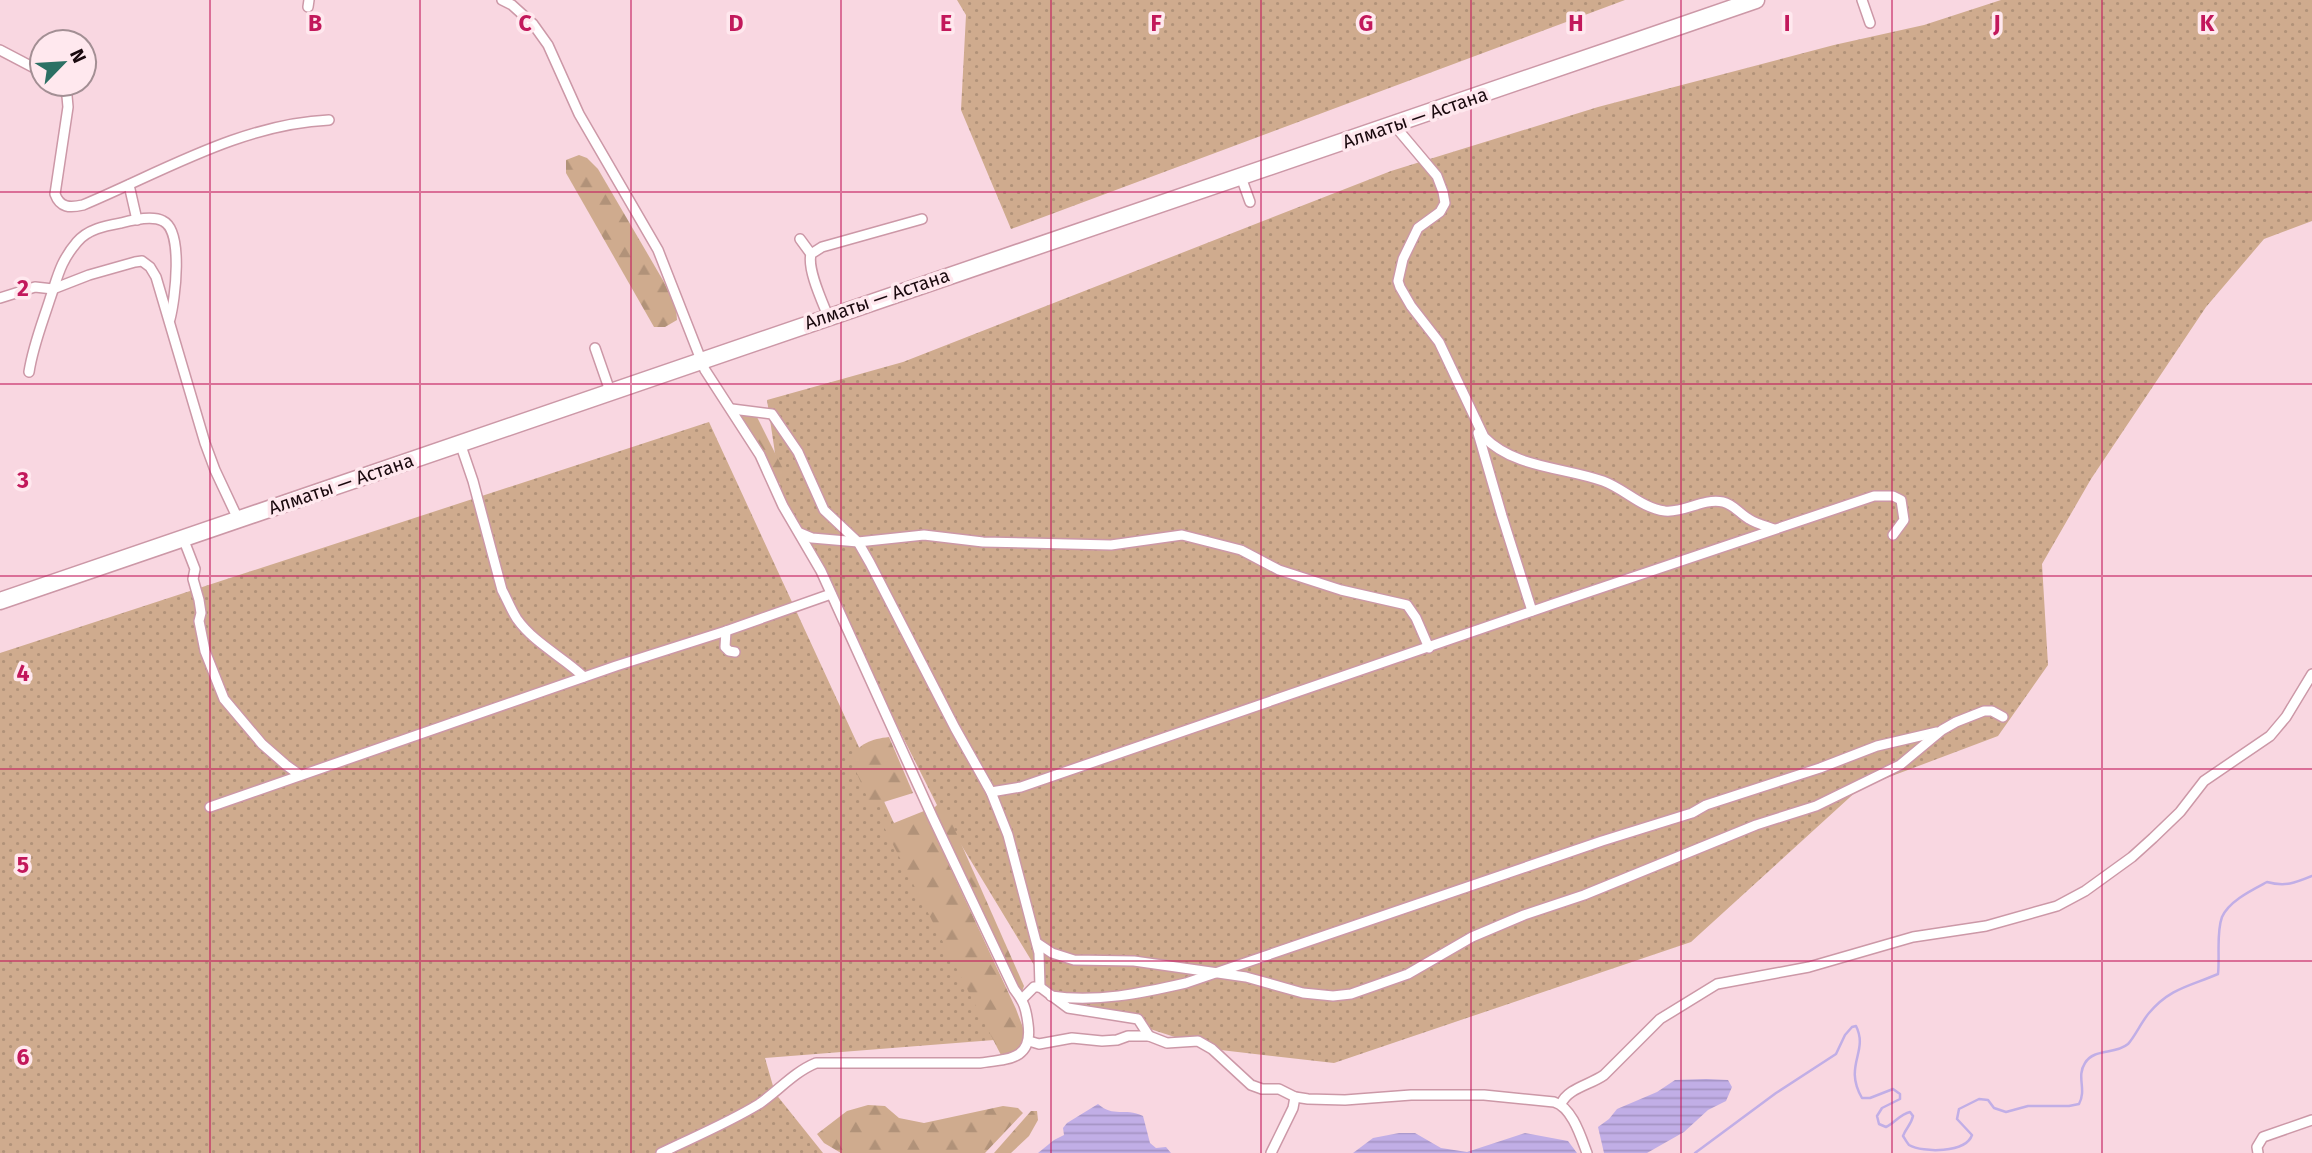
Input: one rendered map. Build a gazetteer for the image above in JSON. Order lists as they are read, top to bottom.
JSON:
{
  "streets": {
    "highway": ["Алматы — Астана"]
  },
  "north": "top right",
  "grid": {
    "columns": [
      "B",
      "C",
      "D",
      "E",
      "F",
      "G",
      "H",
      "I",
      "J",
      "K"
    ],
    "rows": [
      "2",
      "3",
      "4",
      "5",
      "6"
    ]
  }
}
